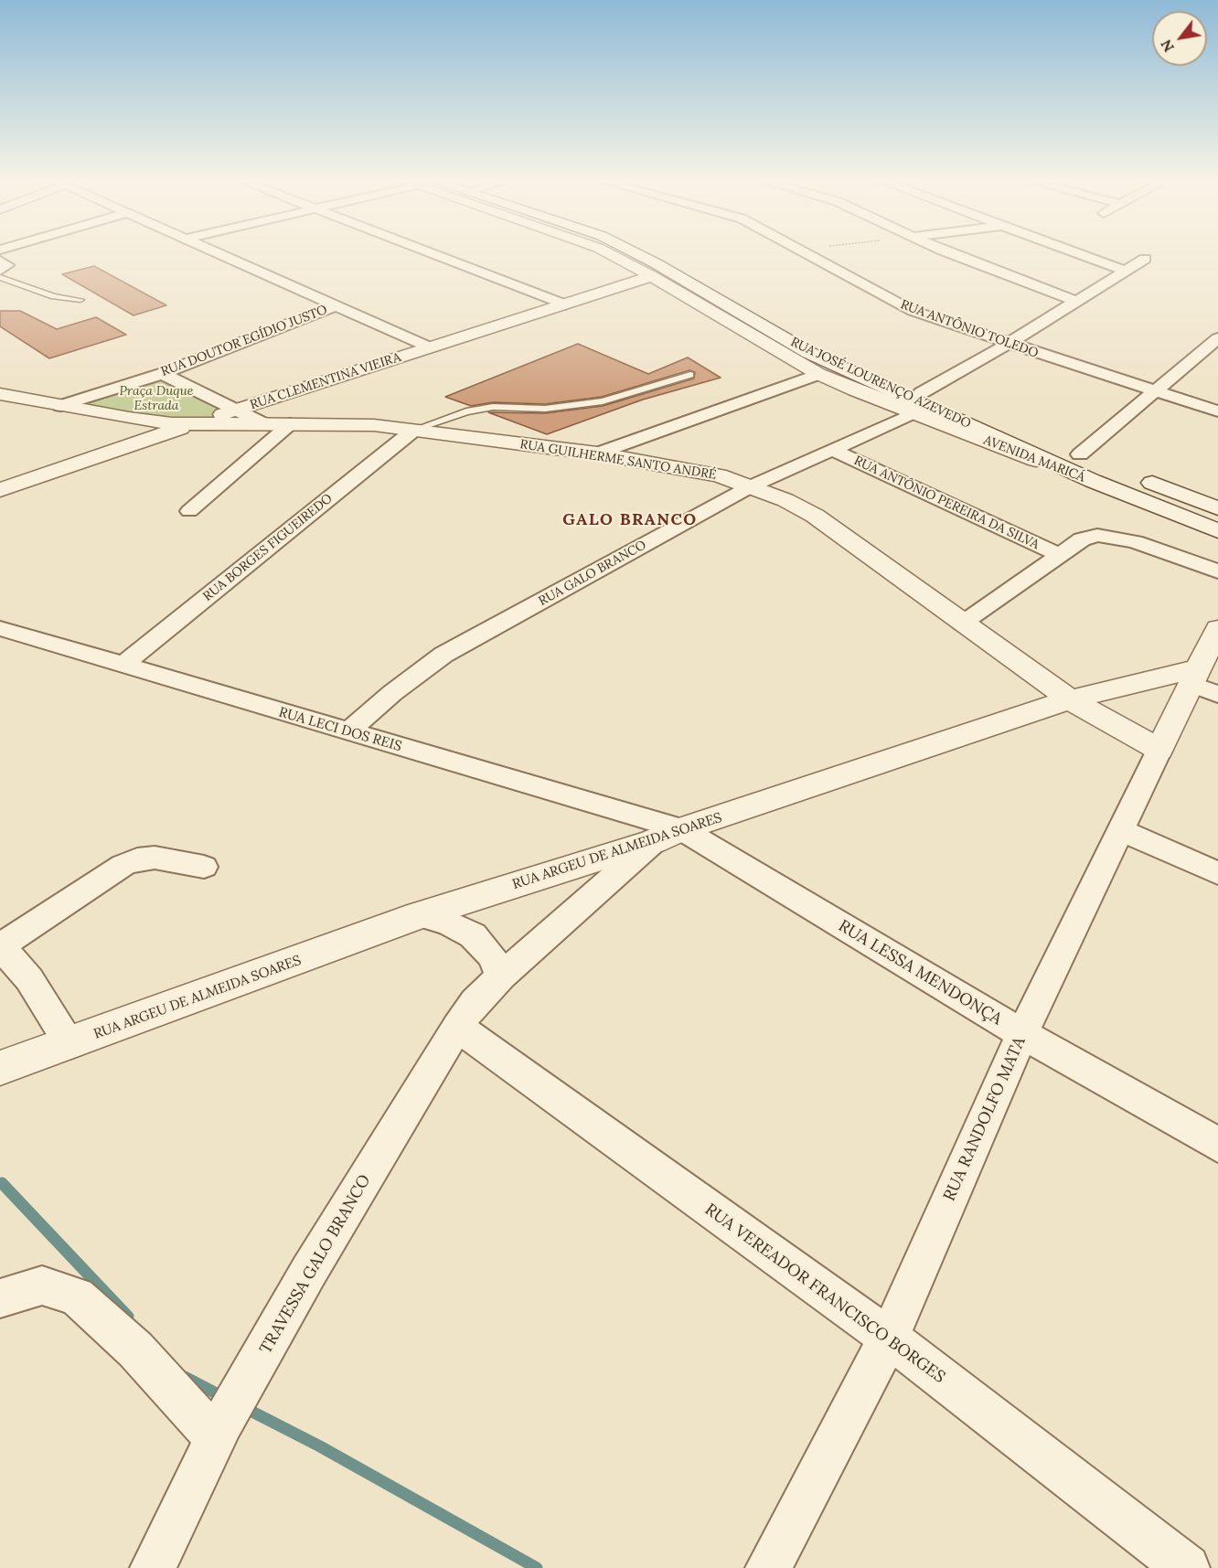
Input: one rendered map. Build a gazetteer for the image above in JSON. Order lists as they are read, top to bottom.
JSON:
{
  "streets": {
    "street": [
      "RUA ANTÔNIO TOLEDO",
      "RUA DOUTOR EGÍDIO JUSTO",
      "RUA CLEMENTINA VIEIRA",
      "RUA JOSÉ LOURENÇO AZEVEDO",
      "AVENIDA MARICÁ",
      "RUA GUILHERME SANTO ANDRÉ",
      "RUA ANTÔNIO PEREIRA DA SILVA",
      "RUA BORGES FIGUEIREDO",
      "RUA GALO BRANCO",
      "RUA LECI DOS REIS",
      "RUA ARGEU DE ALMEIDA SOARES",
      "RUA LESSA MENDONÇA",
      "RUA RANDOLFO MATA",
      "TRAVESSA GALO BRANCO",
      "RUA VEREADOR FRANCISCO BORGES"
    ]
  },
  "crossings": [
    ["RUA DOUTOR EGÍDIO JUSTO", "RUA GUILHERME SANTO ANDRÉ"],
    ["RUA CLEMENTINA VIEIRA", "AVENIDA MARICÁ"],
    ["RUA CLEMENTINA VIEIRA", "RUA GUILHERME SANTO ANDRÉ"],
    ["RUA JOSÉ LOURENÇO AZEVEDO", "AVENIDA MARICÁ"],
    ["AVENIDA MARICÁ", "RUA GALO BRANCO"],
    ["RUA GUILHERME SANTO ANDRÉ", "RUA BORGES FIGUEIREDO"],
    ["RUA GUILHERME SANTO ANDRÉ", "RUA GALO BRANCO"],
    ["RUA GUILHERME SANTO ANDRÉ", "RUA ARGEU DE ALMEIDA SOARES"],
    ["RUA GUILHERME SANTO ANDRÉ", "RUA RANDOLFO MATA"],
    ["RUA ANTÔNIO PEREIRA DA SILVA", "RUA GALO BRANCO"],
    ["RUA BORGES FIGUEIREDO", "RUA LECI DOS REIS"],
    ["RUA GALO BRANCO", "RUA LECI DOS REIS"],
    ["RUA LECI DOS REIS", "RUA ARGEU DE ALMEIDA SOARES"],
    ["RUA LECI DOS REIS", "RUA LESSA MENDONÇA"],
    ["RUA LECI DOS REIS", "TRAVESSA GALO BRANCO"],
    ["RUA ARGEU DE ALMEIDA SOARES", "RUA LESSA MENDONÇA"],
    ["RUA ARGEU DE ALMEIDA SOARES", "RUA RANDOLFO MATA"],
    ["RUA ARGEU DE ALMEIDA SOARES", "TRAVESSA GALO BRANCO"],
    ["RUA LESSA MENDONÇA", "RUA RANDOLFO MATA"],
    ["RUA LESSA MENDONÇA", "TRAVESSA GALO BRANCO"],
    ["RUA RANDOLFO MATA", "RUA VEREADOR FRANCISCO BORGES"],
    ["TRAVESSA GALO BRANCO", "RUA VEREADOR FRANCISCO BORGES"]
  ],
  "districts": ["GALO BRANCO"],
  "parks": ["Praça Duque Estrada"],
  "north": "bottom left"
}
